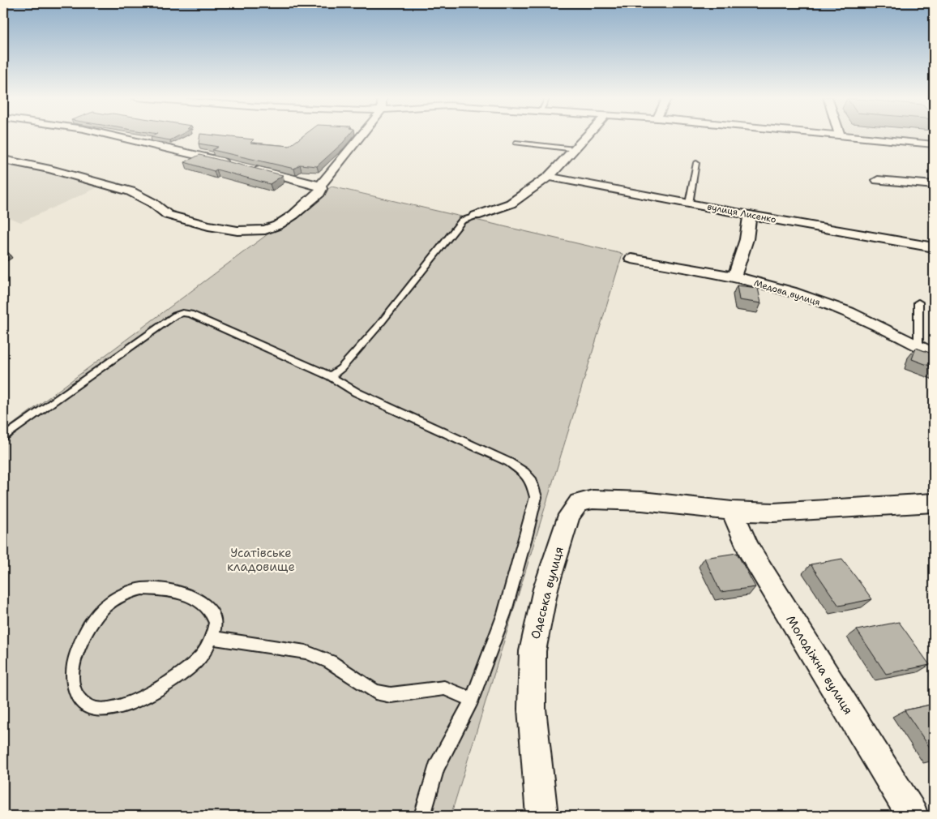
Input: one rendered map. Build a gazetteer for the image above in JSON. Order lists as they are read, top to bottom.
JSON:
{
  "streets": {
    "street": [
      "вулиця Лисенко",
      "Медова вулиця",
      "Одеська вулиця",
      "Молодіжна вулиця"
    ]
  },
  "crossings": [
    ["Одеська вулиця", "Молодіжна вулиця"]
  ],
  "parks": ["Усатівське кладовище"]
}
